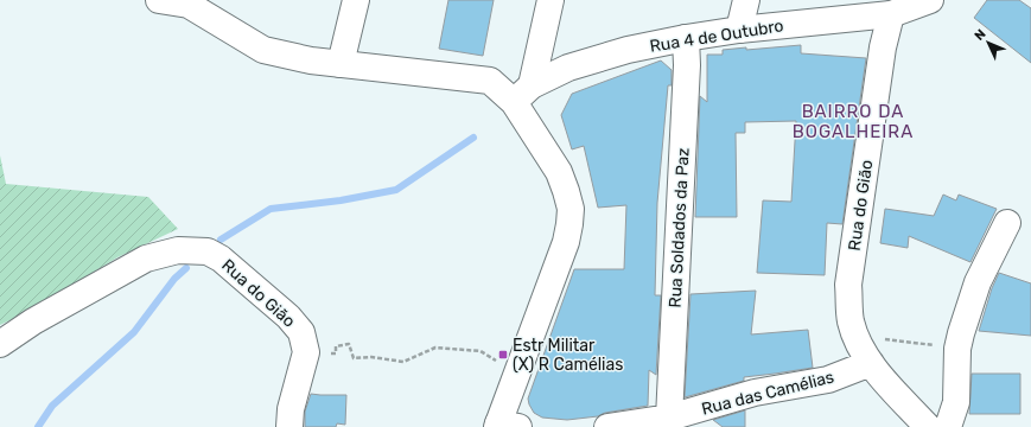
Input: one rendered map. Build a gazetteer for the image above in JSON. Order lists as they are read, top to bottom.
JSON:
{
  "streets": {
    "street": [
      "Rua 4 de Outubro",
      "Rua do Gião",
      "Rua Soldados da Paz",
      "Rua das Camélias"
    ]
  },
  "crossings": [
    ["Rua 4 de Outubro", "Rua do Gião"],
    ["Rua 4 de Outubro", "Rua Soldados da Paz"],
    ["Rua do Gião", "Rua das Camélias"],
    ["Rua Soldados da Paz", "Rua das Camélias"]
  ],
  "districts": ["BAIRRO DA BOGALHEIRA"],
  "places": {
    "transit": ["Estr Militar (X) R Camélias"]
  },
  "north": "top left"
}
